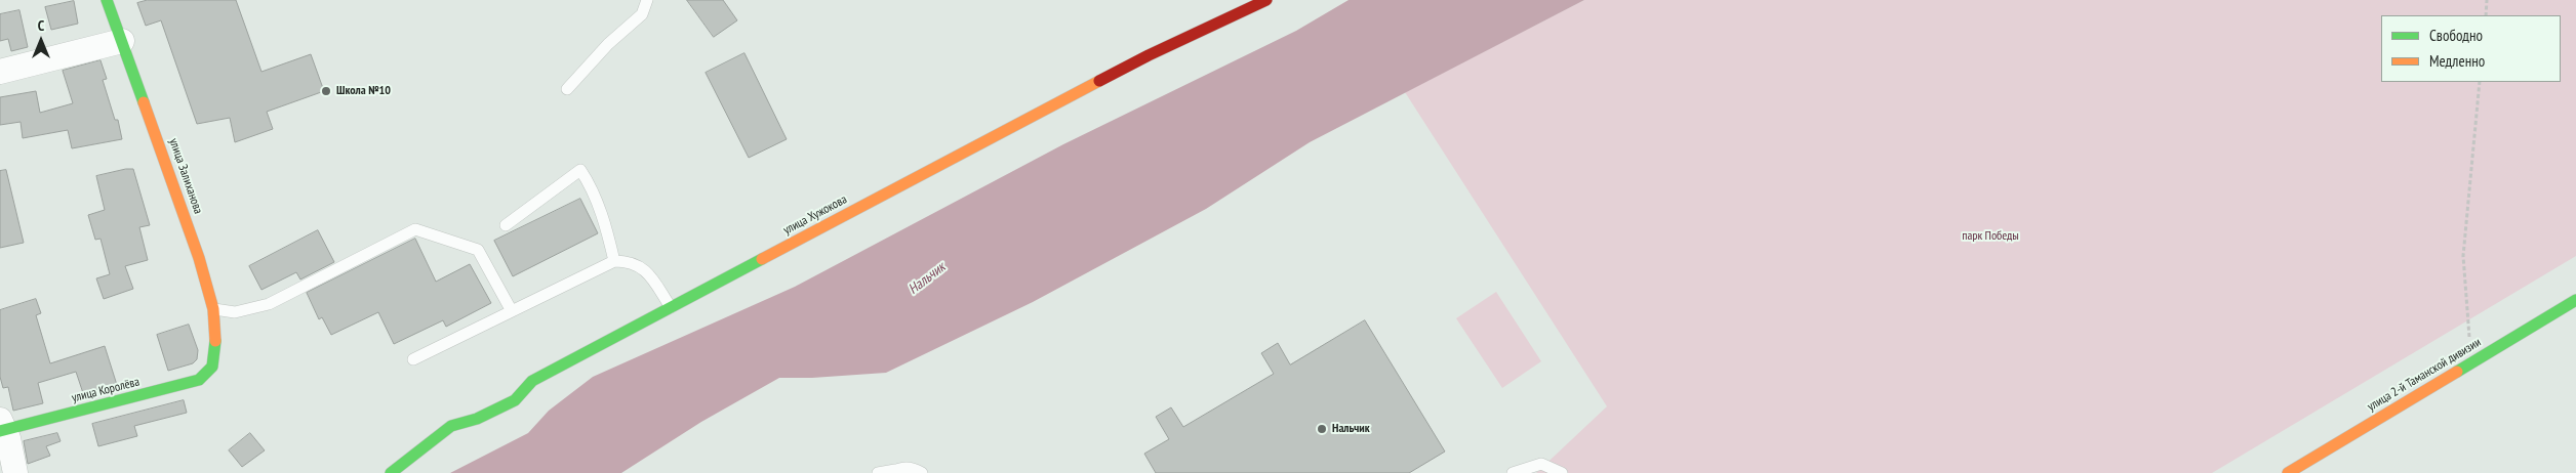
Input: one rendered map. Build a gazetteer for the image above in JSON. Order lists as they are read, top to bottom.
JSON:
{
  "streets": {
    "street": [
      "улица Залиханова",
      "улица Хужокова",
      "улица 2-й Таманской дивизии",
      "улица Королёва"
    ]
  },
  "crossings": [
    ["улица Залиханова", "улица Королёва"]
  ],
  "water": ["Нальчик"],
  "parks": ["парк Победы"],
  "places": ["Школа №10", "Нальчик"],
  "legend": ["Свободно", "Медленно"],
  "north": "top"
}
